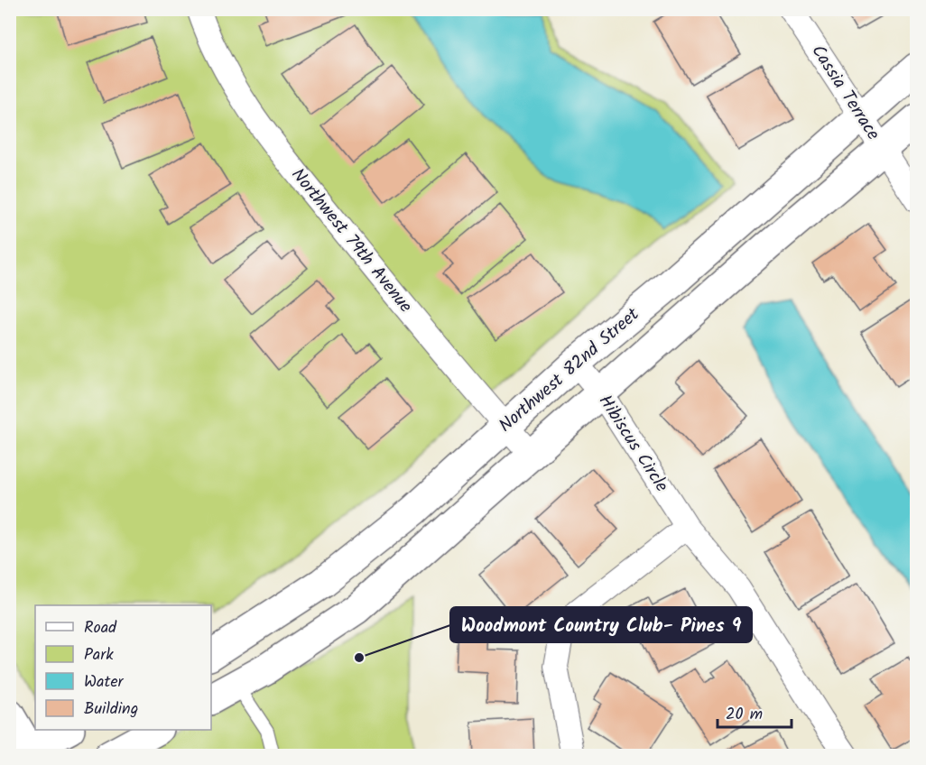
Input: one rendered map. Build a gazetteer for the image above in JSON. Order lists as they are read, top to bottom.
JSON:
{
  "streets": {
    "street": [
      "Cassia Terrace",
      "Northwest 79th Avenue",
      "Northwest 82nd Street",
      "Hibiscus Circle"
    ]
  },
  "crossings": [
    ["Cassia Terrace", "Northwest 82nd Street"],
    ["Northwest 79th Avenue", "Northwest 82nd Street"],
    ["Northwest 82nd Street", "Hibiscus Circle"]
  ],
  "places": ["Woodmont Country Club- Pines 9"],
  "legend": [
    "Road",
    "Park",
    "Water",
    "Building"
  ],
  "scale_bar": "20 m"
}
